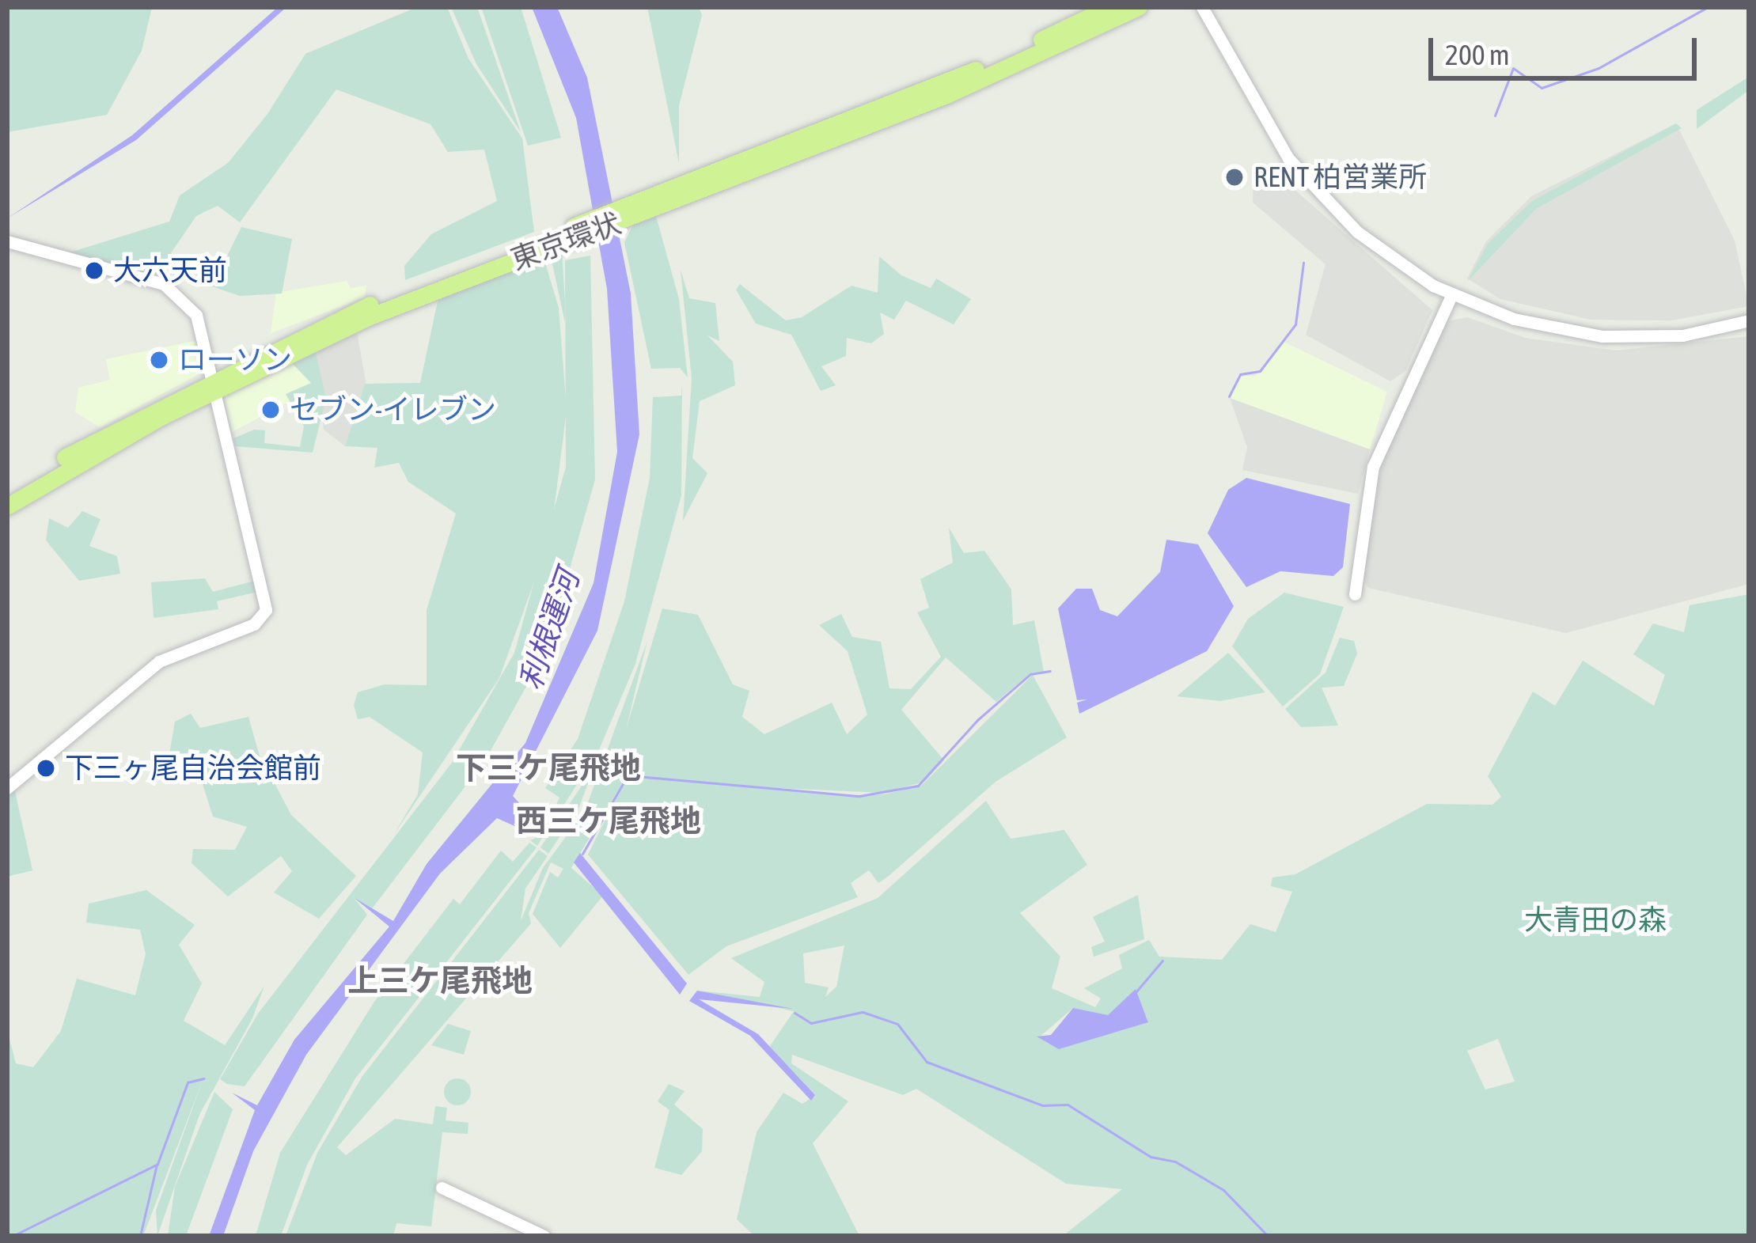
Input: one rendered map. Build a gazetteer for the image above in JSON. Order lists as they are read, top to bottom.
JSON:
{
  "streets": {
    "highway": ["東京環状"]
  },
  "districts": ["下三ケ尾飛地", "西三ケ尾飛地", "上三ケ尾飛地"],
  "water": ["利根運河"],
  "parks": ["大青田の森"],
  "places": [
    "RENT 柏営業所",
    "大六天前",
    "ローソン",
    "セブン-イレブン",
    "下三ヶ尾自治会館前"
  ],
  "scale_bar": "200 m"
}
